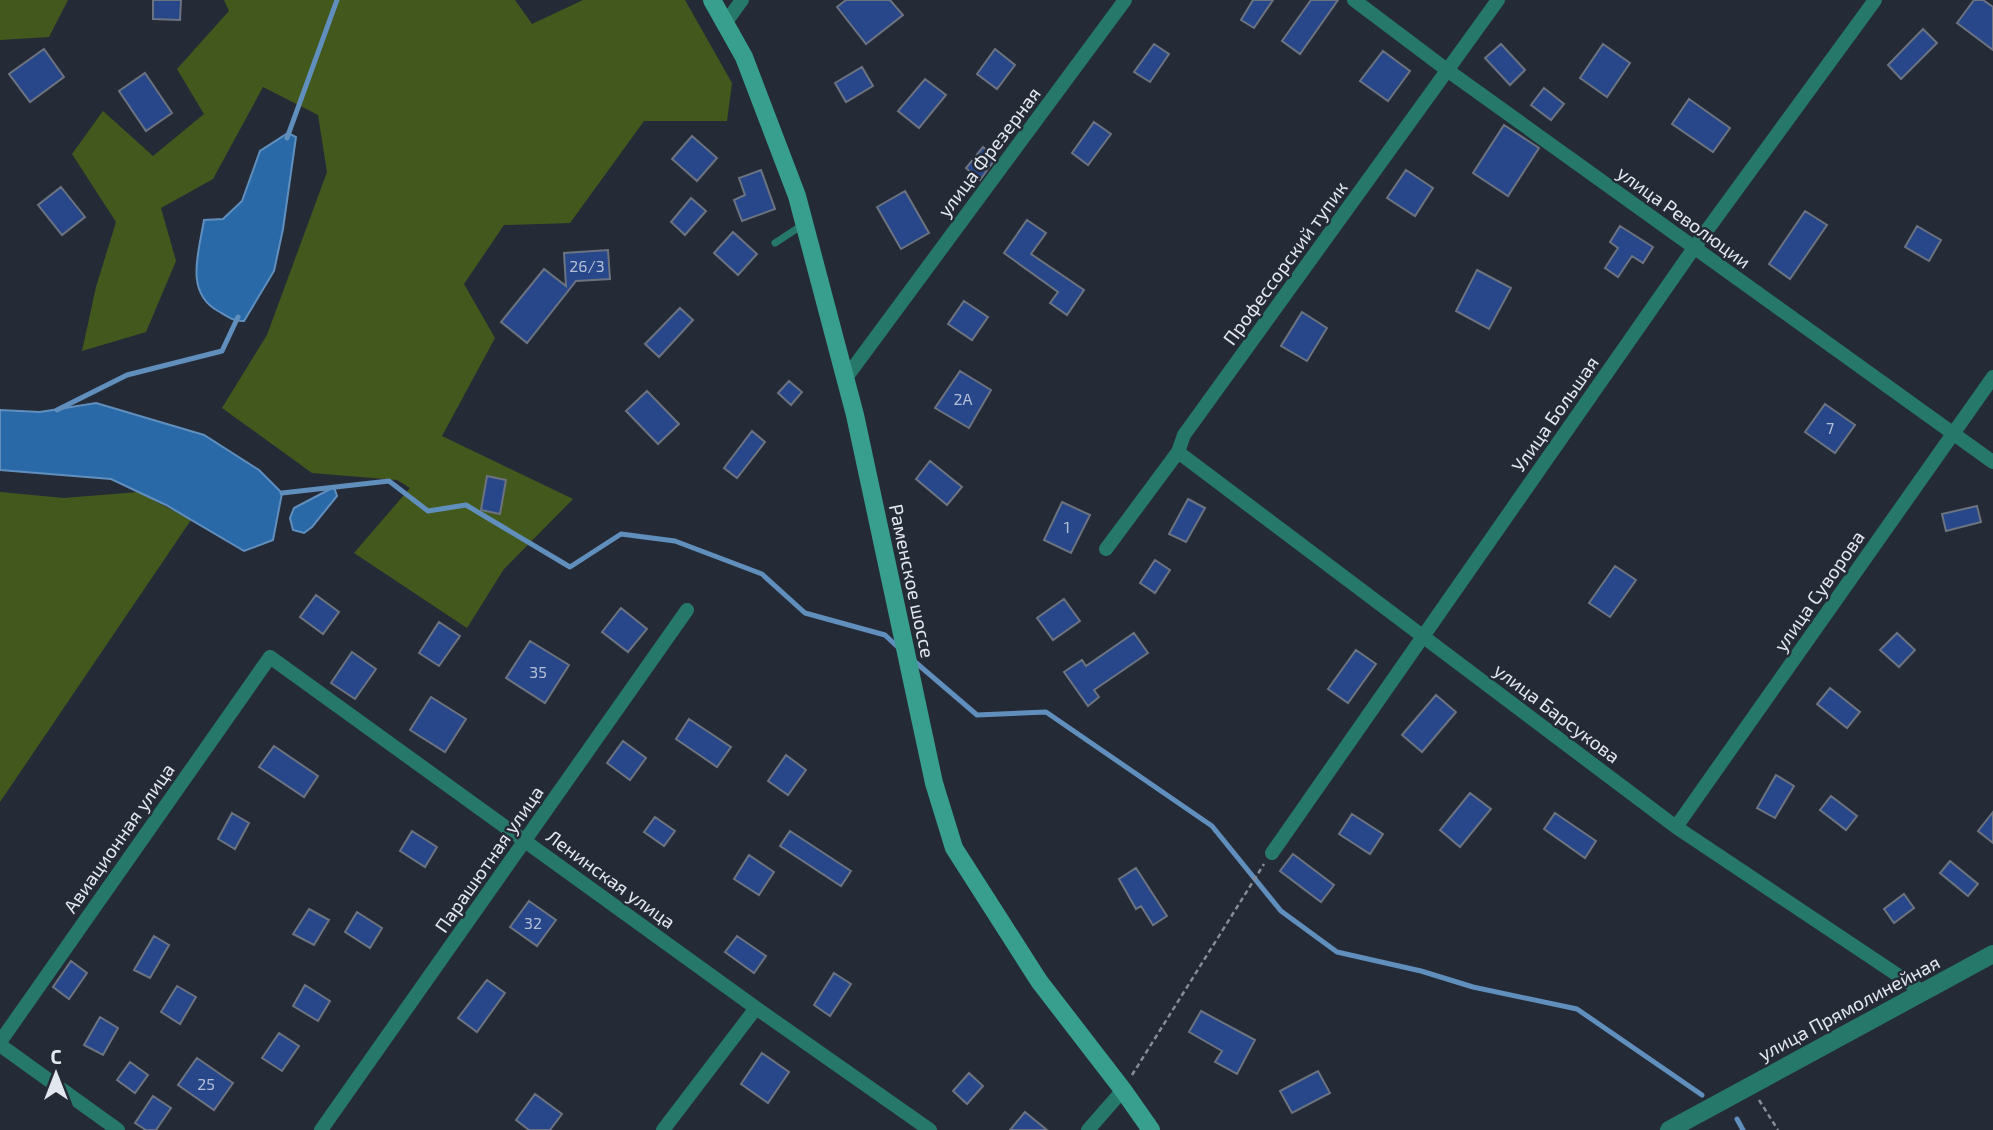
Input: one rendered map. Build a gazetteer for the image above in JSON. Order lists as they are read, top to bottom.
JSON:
{
  "streets": {
    "main road": ["Раменское шоссе"],
    "street": [
      "улица Фрезерная",
      "улица Революции",
      "Профессорский тупик",
      "Улица Большая",
      "улица Суворова",
      "улица Барсукова",
      "Авиационная улица",
      "Парашютная улица",
      "Ленинская улица",
      "улица Прямолинейная"
    ]
  },
  "crossings": [
    ["улица Фрезерная", "Раменское шоссе"],
    ["улица Революции", "Профессорский тупик"],
    ["улица Революции", "Улица Большая"],
    ["улица Революции", "улица Суворова"],
    ["Профессорский тупик", "улица Барсукова"],
    ["Улица Большая", "улица Барсукова"],
    ["улица Суворова", "улица Барсукова"],
    ["улица Барсукова", "улица Прямолинейная"],
    ["Авиационная улица", "Ленинская улица"],
    ["Парашютная улица", "Ленинская улица"]
  ],
  "house_numbers": [
    "26/3",
    "2А",
    "7",
    "1",
    "35",
    "32",
    "25"
  ],
  "north": "top"
}
